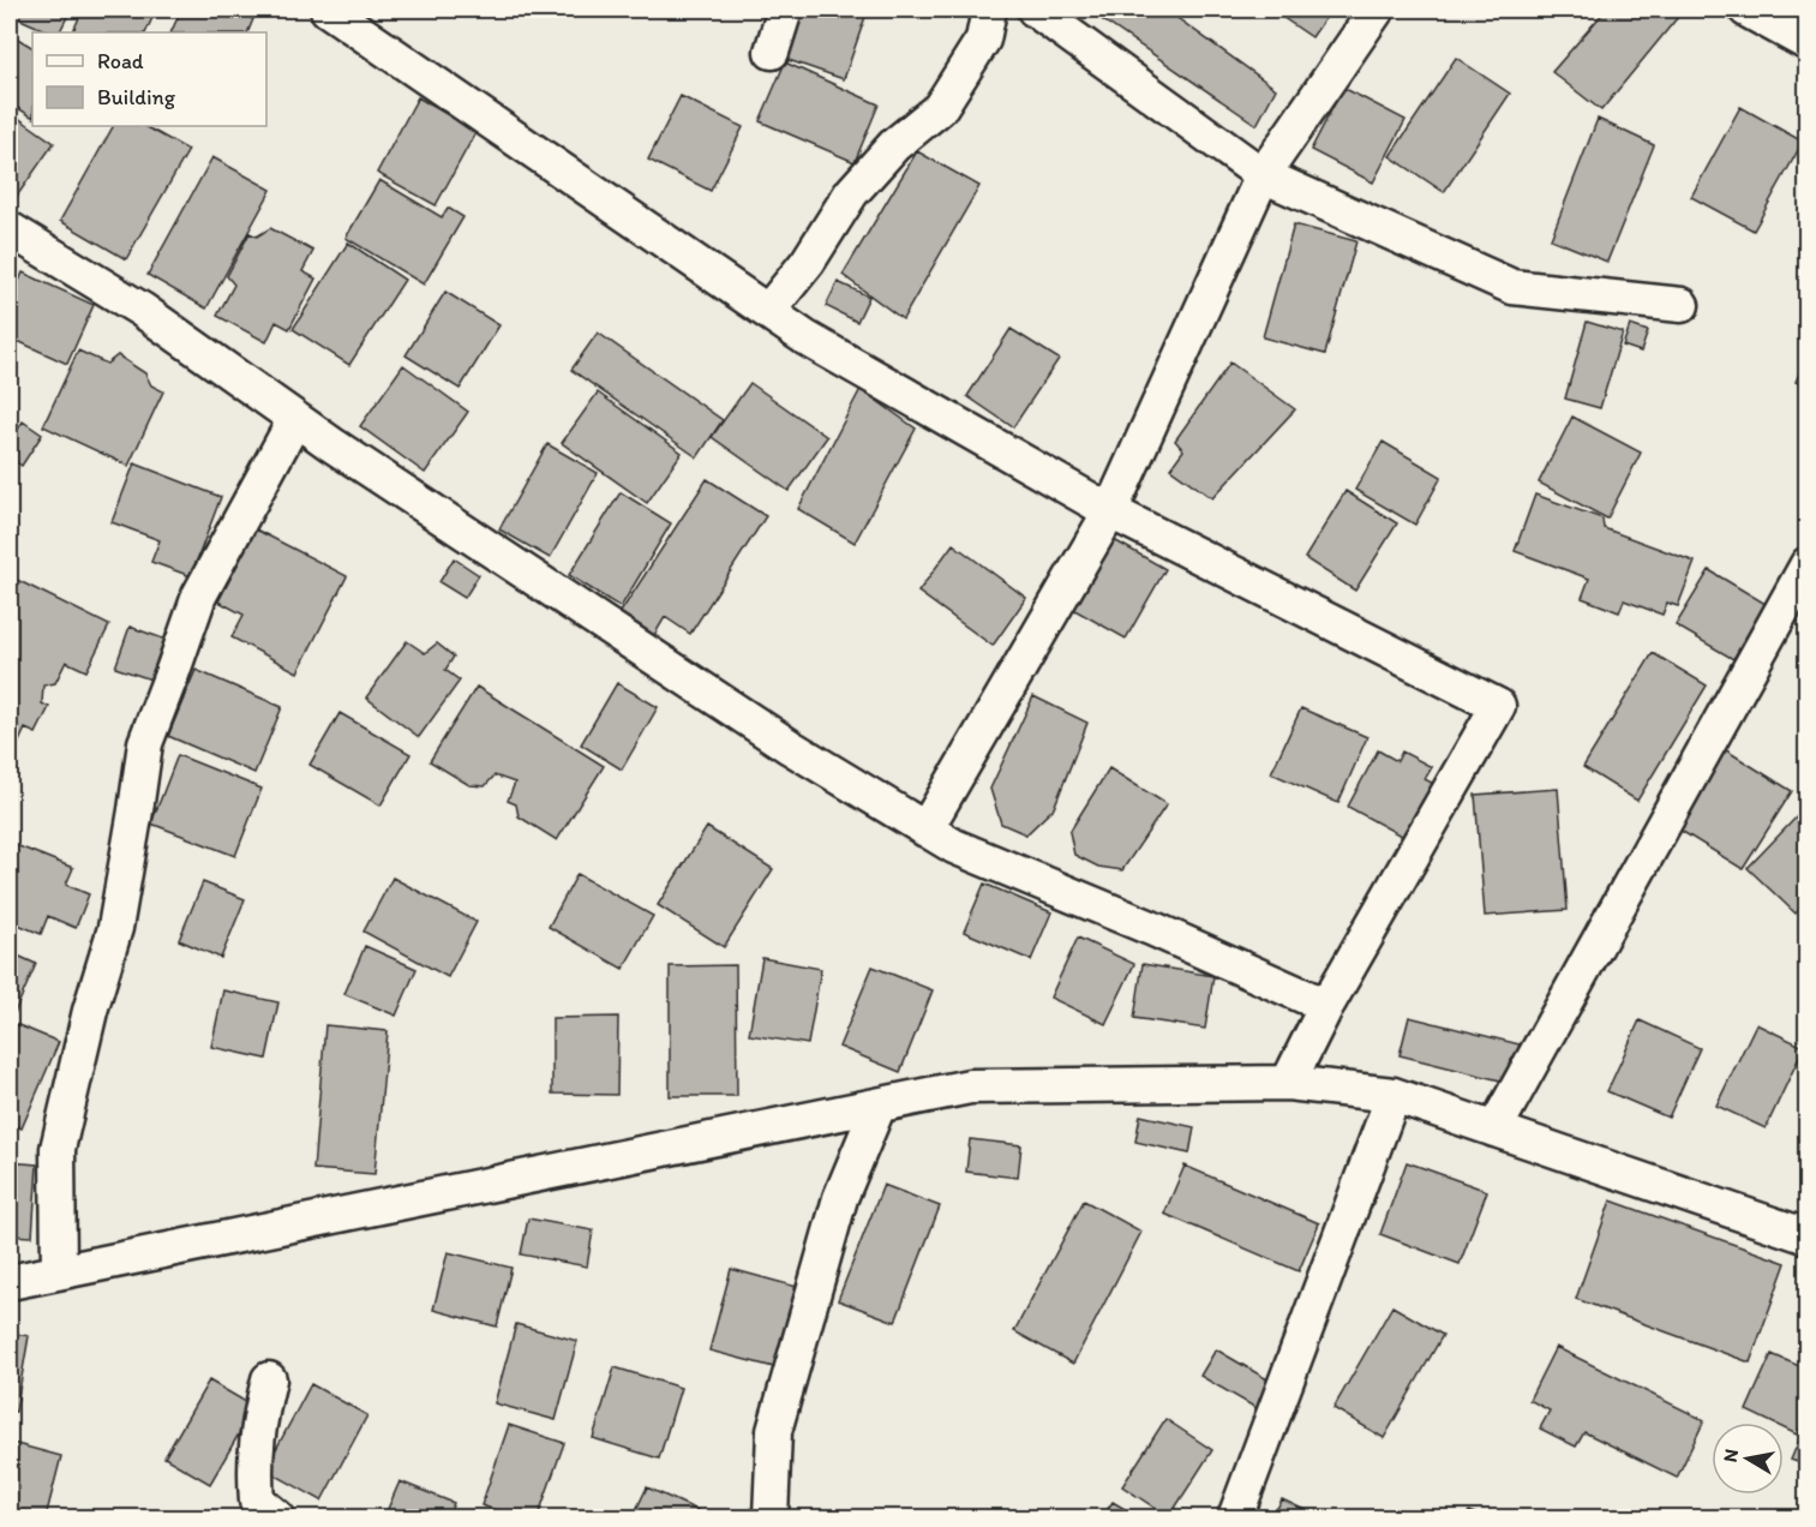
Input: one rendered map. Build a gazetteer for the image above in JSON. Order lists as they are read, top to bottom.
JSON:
{
  "legend": ["Road", "Building"],
  "north": "left"
}
